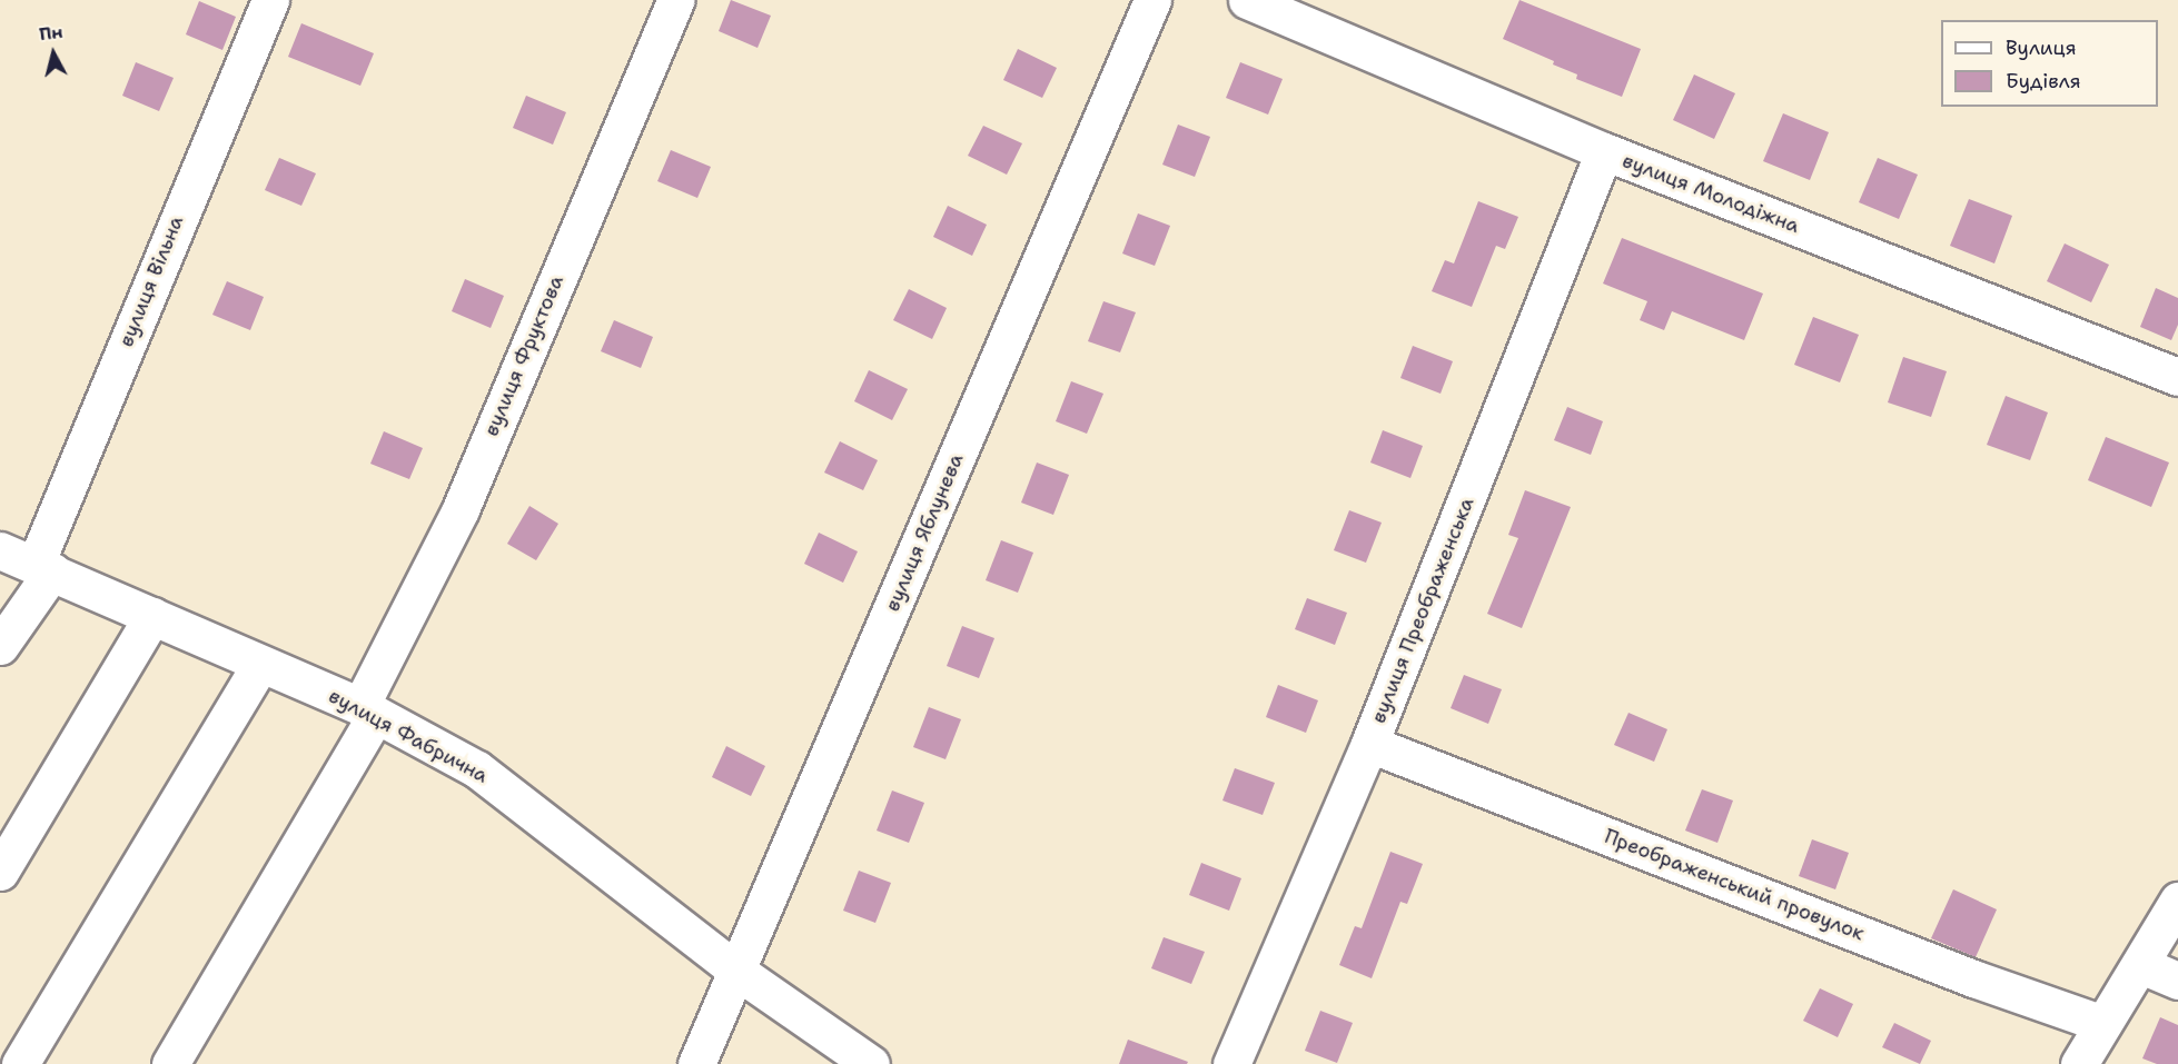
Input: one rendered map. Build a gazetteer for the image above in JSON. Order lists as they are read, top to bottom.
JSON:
{
  "streets": {
    "street": [
      "вулиця Молодіжна",
      "вулиця Вільна",
      "вулиця Фруктова",
      "вулиця Яблунева",
      "вулиця Преображенська",
      "вулиця Фабрична",
      "Преображенський провулок"
    ]
  },
  "crossings": [
    ["вулиця Молодіжна", "вулиця Преображенська"],
    ["вулиця Вільна", "вулиця Фабрична"],
    ["вулиця Фруктова", "вулиця Фабрична"],
    ["вулиця Яблунева", "вулиця Фабрична"],
    ["вулиця Преображенська", "Преображенський провулок"]
  ],
  "legend": ["Вулиця", "Будівля"],
  "north": "top"
}
